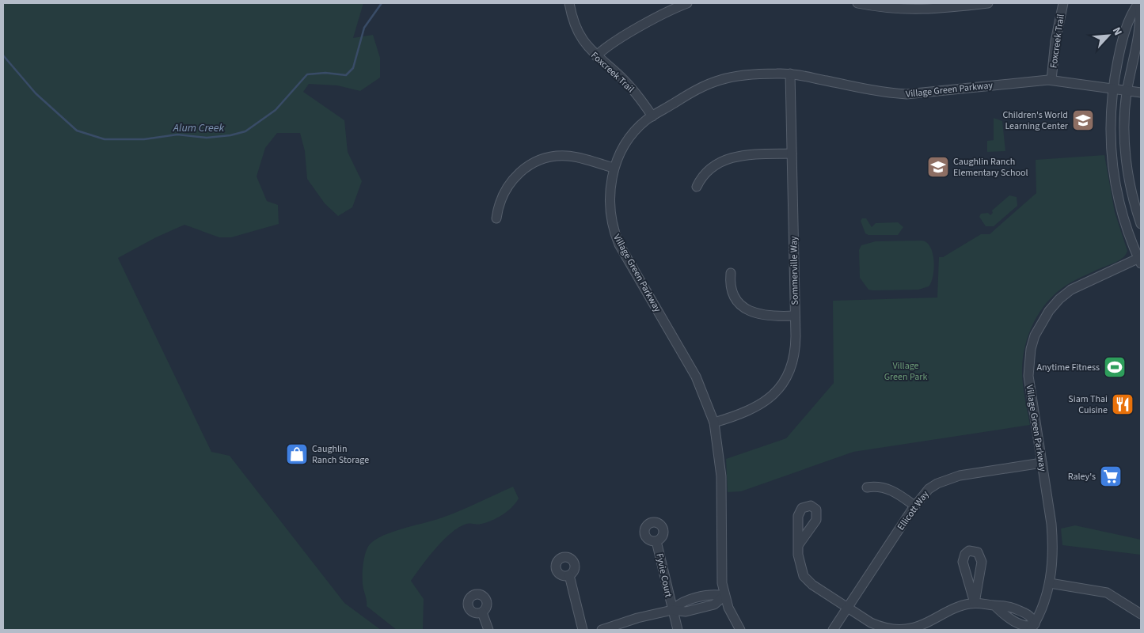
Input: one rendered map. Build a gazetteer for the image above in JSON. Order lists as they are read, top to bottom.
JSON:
{
  "streets": {
    "street": [
      "Foxcreek Trail",
      "Village Green Parkway",
      "Sommerville Way",
      "Ellicott Way",
      "Fyvie Court"
    ]
  },
  "crossings": [
    ["Foxcreek Trail", "Village Green Parkway"],
    ["Village Green Parkway", "Sommerville Way"],
    ["Village Green Parkway", "Ellicott Way"]
  ],
  "water": ["Alum Creek"],
  "parks": ["Village Green Park"],
  "places": {
    "school or university": ["Children's World Learning Center", "Caughlin Ranch Elementary School"],
    "sports": ["Anytime Fitness"],
    "restaurant": ["Siam Thai Cuisine"],
    "shop": ["Caughlin Ranch Storage"],
    "supermarket": ["Raley's"]
  },
  "north": "top right"
}
